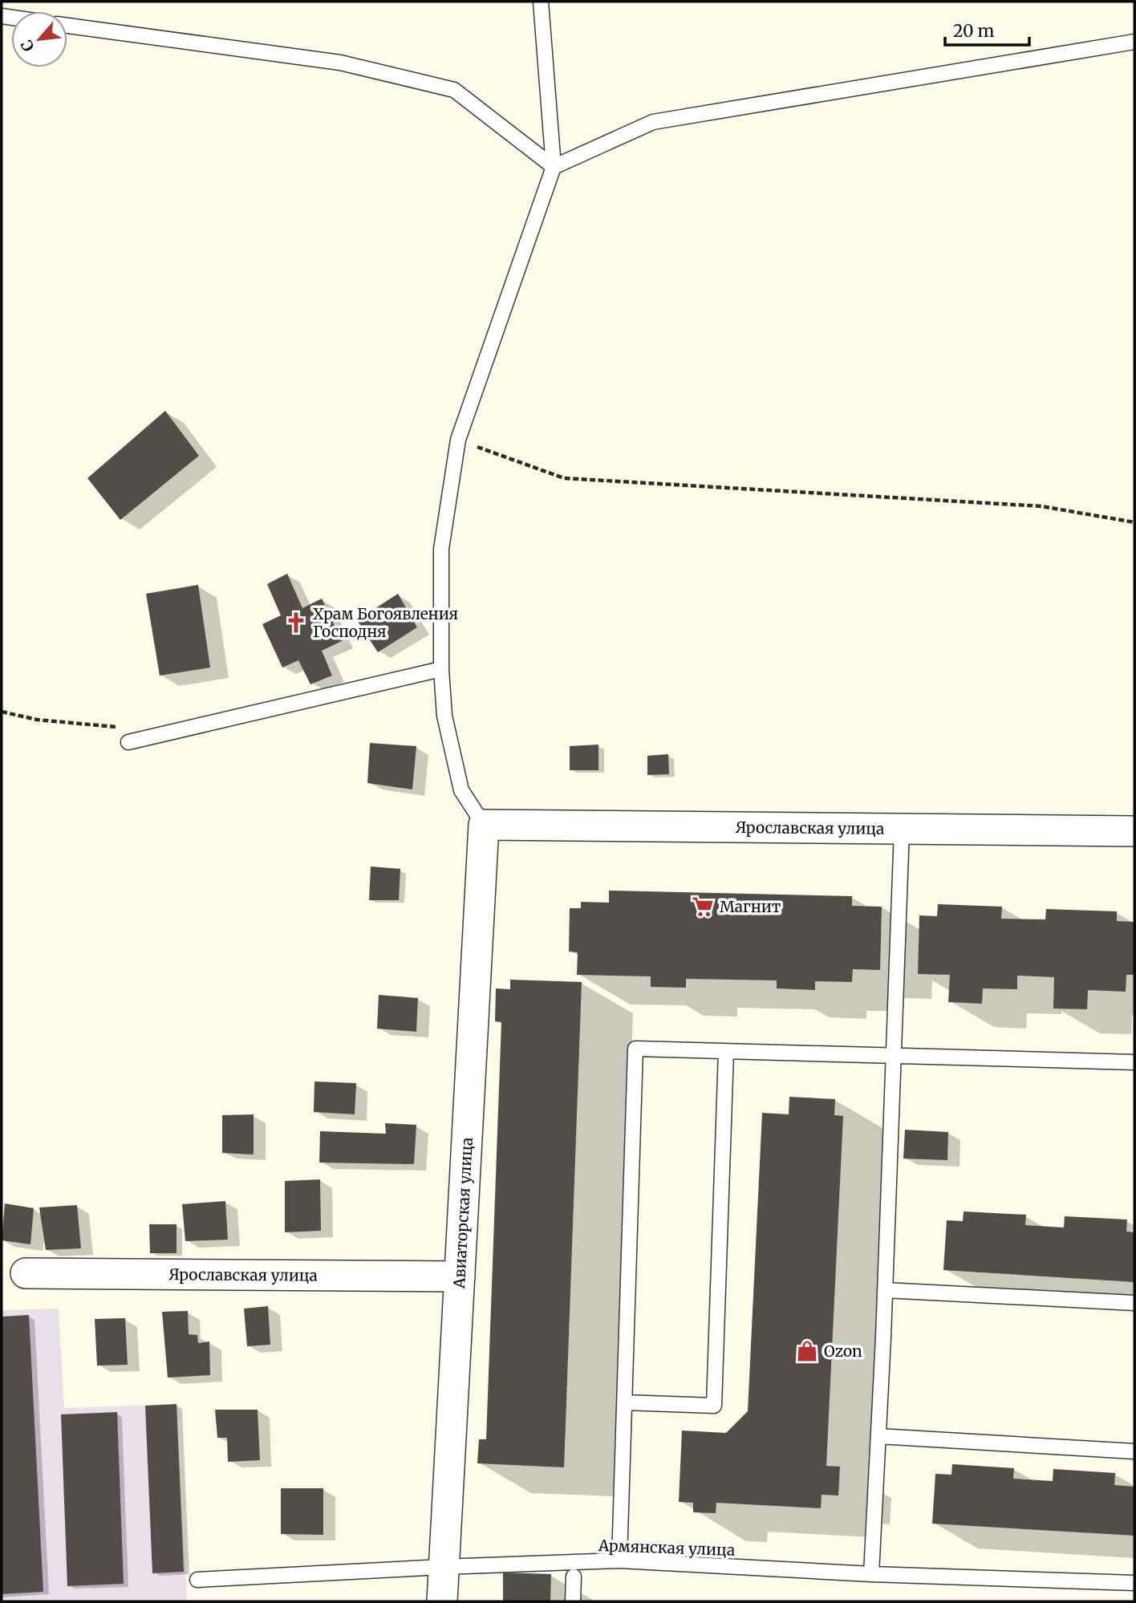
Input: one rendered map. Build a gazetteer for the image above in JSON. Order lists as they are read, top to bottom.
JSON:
{
  "streets": {
    "street": ["Ярославская улица", "Авиаторская улица"],
    "lane": ["Армянская улица"]
  },
  "crossings": [
    ["Ярославская улица", "Авиаторская улица"],
    ["Авиаторская улица", "Армянская улица"]
  ],
  "places": {
    "church": ["Храм Богоявления Господня"],
    "supermarket": ["Магнит"],
    "shop": ["Ozon"]
  },
  "scale_bar": "20 m",
  "north": "bottom left"
}
